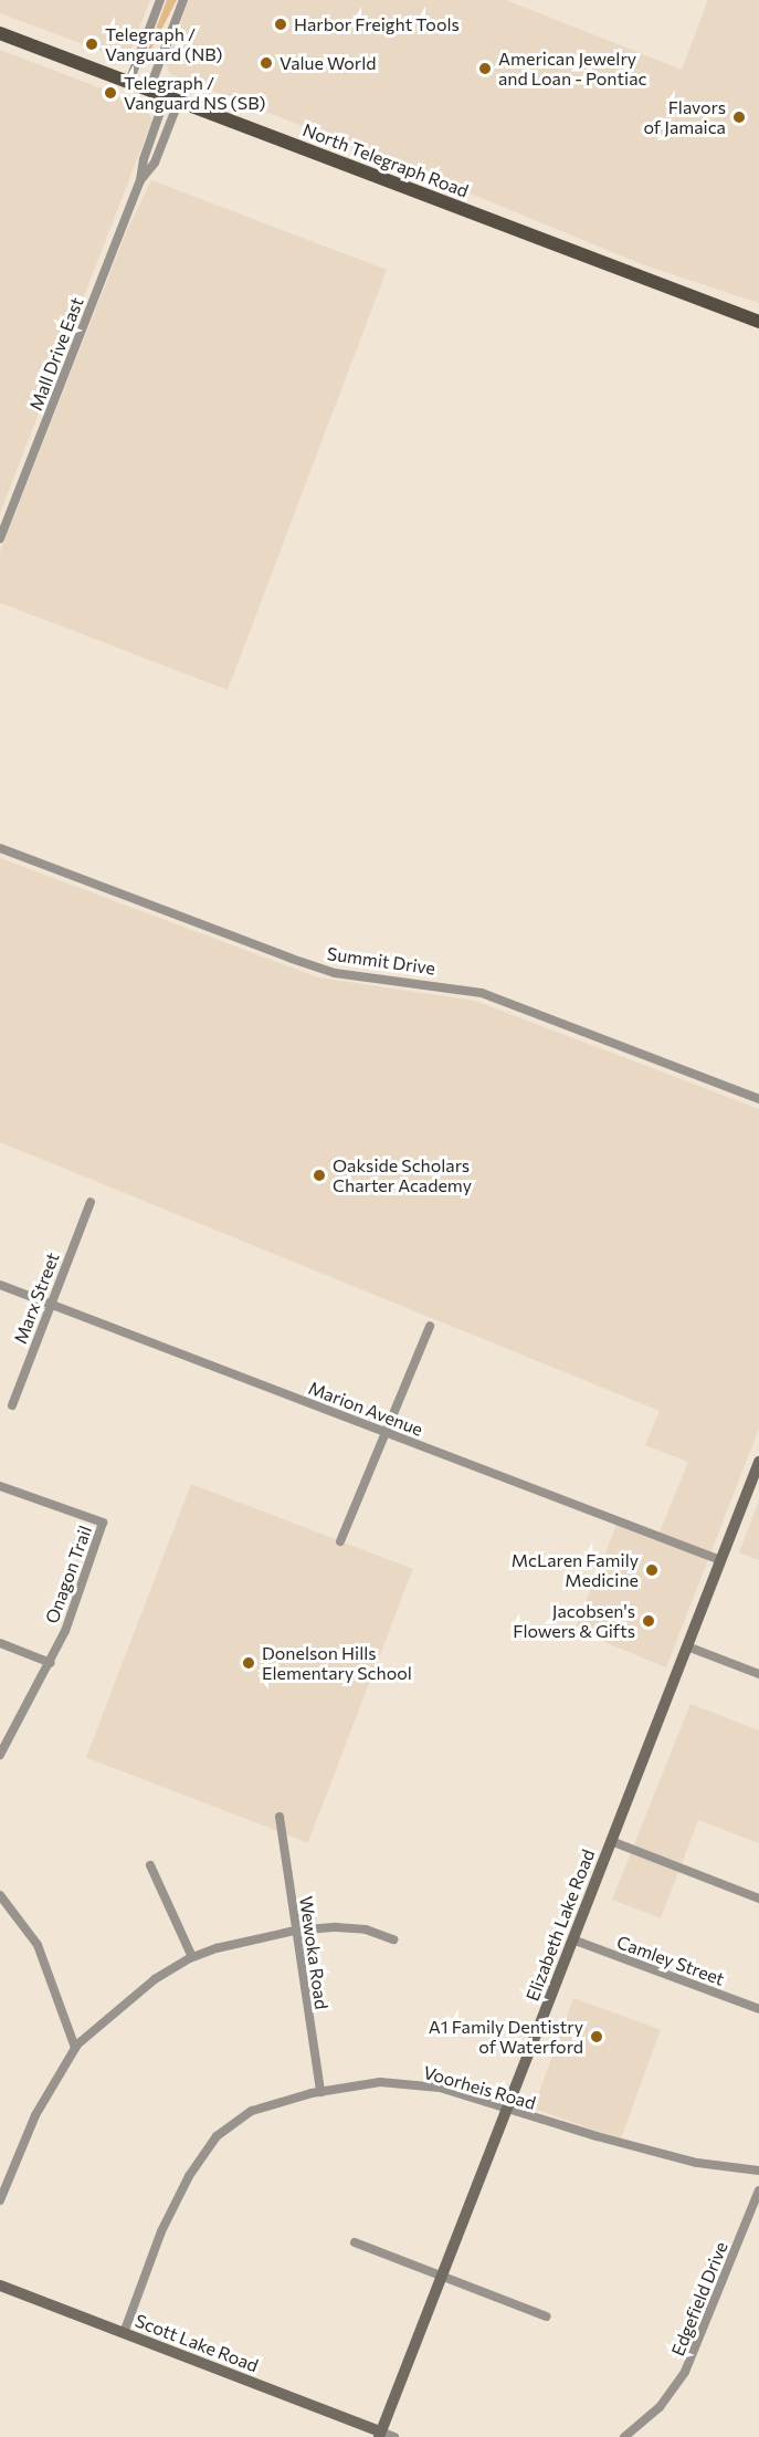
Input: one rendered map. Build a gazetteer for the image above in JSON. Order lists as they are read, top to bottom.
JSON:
{
  "streets": {
    "main road": ["North Telegraph Road", "Elizabeth Lake Road", "Scott Lake Road"],
    "street": [
      "Mall Drive East",
      "Summit Drive",
      "Marx Street",
      "Marion Avenue",
      "Onagon Trail",
      "Wewoka Road",
      "Camley Street",
      "Voorheis Road",
      "Edgefield Drive"
    ]
  },
  "crossings": [
    ["North Telegraph Road", "Mall Drive East"],
    ["Marx Street", "Marion Avenue"],
    ["Marion Avenue", "Elizabeth Lake Road"],
    ["Elizabeth Lake Road", "Camley Street"],
    ["Elizabeth Lake Road", "Voorheis Road"],
    ["Elizabeth Lake Road", "Scott Lake Road"],
    ["Wewoka Road", "Voorheis Road"],
    ["Voorheis Road", "Scott Lake Road"]
  ],
  "places": [
    "Harbor Freight Tools",
    "Telegraph / Vanguard (NB)",
    "Value World",
    "American Jewelry and Loan - Pontiac",
    "Telegraph / Vanguard NS (SB)",
    "Flavors of Jamaica",
    "Oakside Scholars Charter Academy",
    "McLaren Family Medicine",
    "Jacobsen's Flowers & Gifts",
    "Donelson Hills Elementary School",
    "A1 Family Dentistry of Waterford"
  ]
}
